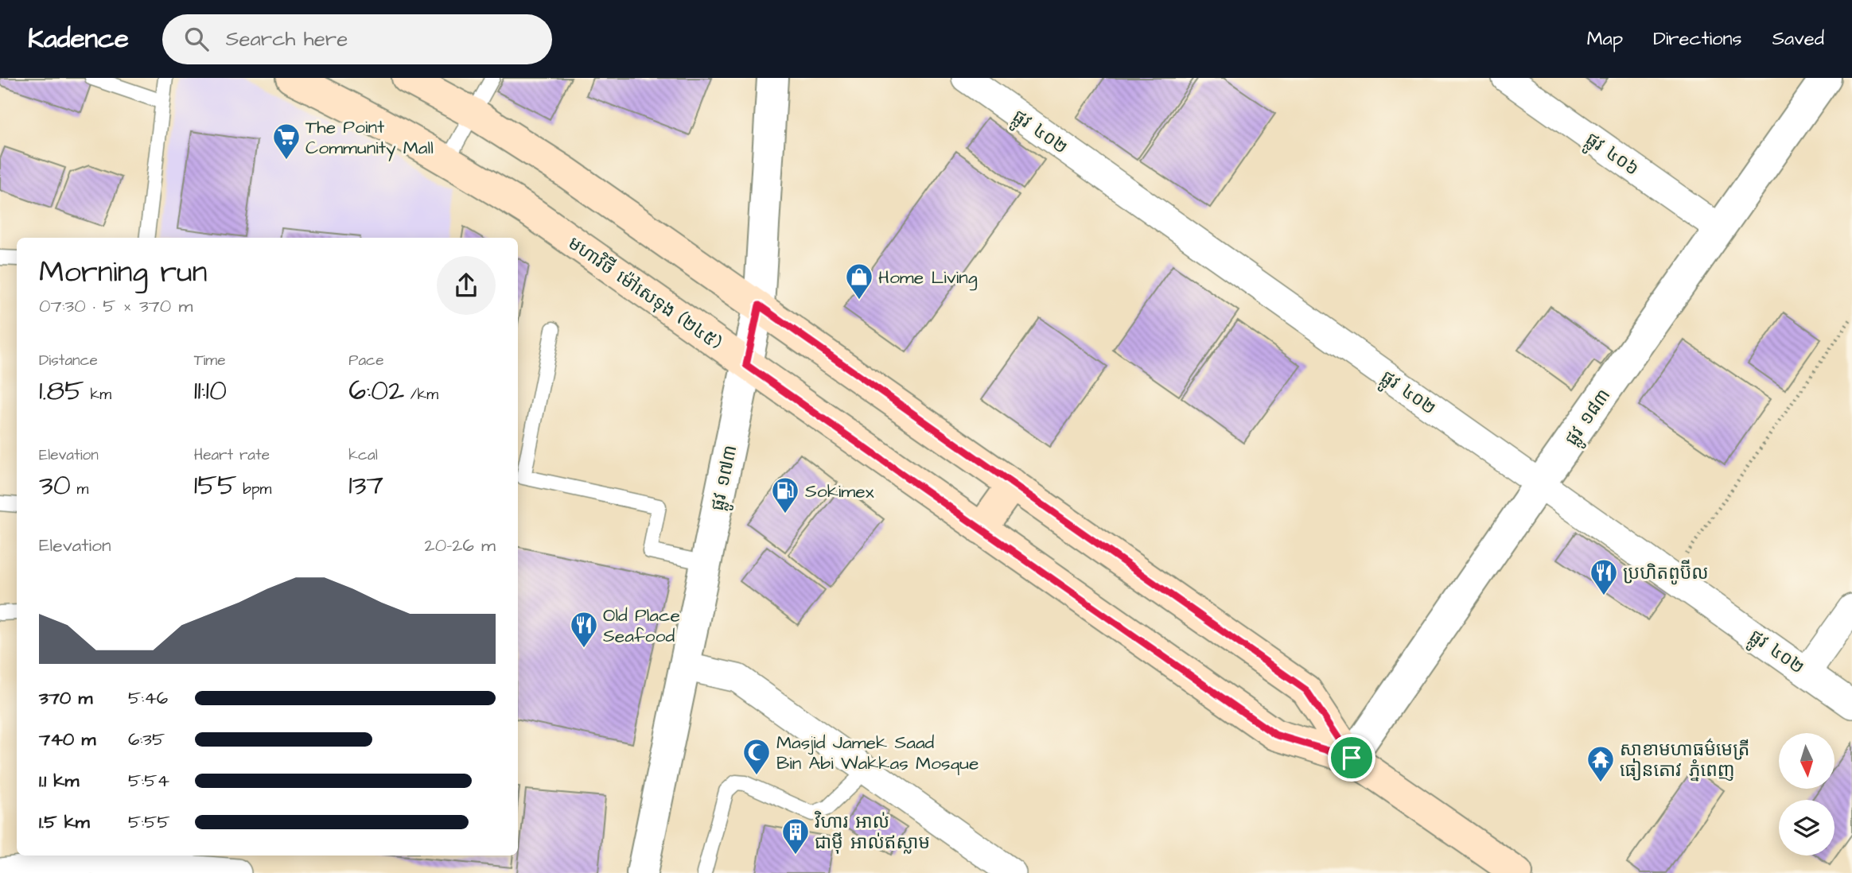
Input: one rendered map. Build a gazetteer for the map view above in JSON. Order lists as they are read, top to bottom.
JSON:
{
  "streets": {
    "main road": ["មហាវិថី ម៉ៅសេទុង (២៤៥)"],
    "street": [
      "ផ្លូវ ៤០២",
      "ផ្លូវ ៤០៦",
      "ផ្លូវ ១៨៣",
      "ផ្លូវ ១៧៣"
    ]
  },
  "crossings": [
    ["ផ្លូវ ៤០២", "ផ្លូវ ១៨៣"],
    ["ផ្លូវ ៤០៦", "ផ្លូវ ១៨៣"],
    ["មហាវិថី ម៉ៅសេទុង (២៤៥)", "ផ្លូវ ១៨៣"],
    ["មហាវិថី ម៉ៅសេទុង (២៤៥)", "ផ្លូវ ១៧៣"]
  ],
  "places": {
    "supermarket": ["The Point Community Mall"],
    "shop": ["Home Living"],
    "fuel station": ["Sokimex"],
    "restaurant": ["ប្រហិតពូប៊ីល", "Old Place Seafood"],
    "mosque": ["Masjid Jamek Saad Bin Abi Wakkas Mosque"],
    "temple": ["សាខាមហាធម៌មេត្រី ធៀនតោវ ភ្នំពេញ"],
    "building": ["វិហារ អាល់ ជាម៉ី អាល់ឥស្លាម"]
  },
  "north": "bottom",
  "page": {
    "header": "Kadence",
    "search": "Search here",
    "nav": ["Map", "Directions", "Saved"],
    "heading": ["Morning run", "07:30 · 5 × 370 m"],
    "stats": [
      ["Distance", "1.85 km"],
      ["Time", "11:10"],
      ["Pace", "6:02 /km"],
      ["Elevation", "30 m"],
      ["Heart rate", "155 bpm"],
      ["kcal", "137"]
    ],
    "chart": ["Elevation", "20–26 m"],
    "list": [
      {
        "name": "370 m",
        "note": "5:46"
      },
      {
        "name": "740 m",
        "note": "6:35"
      },
      {
        "name": "1.1 km",
        "note": "5:54"
      },
      {
        "name": "1.5 km",
        "note": "5:55"
      }
    ]
  }
}
